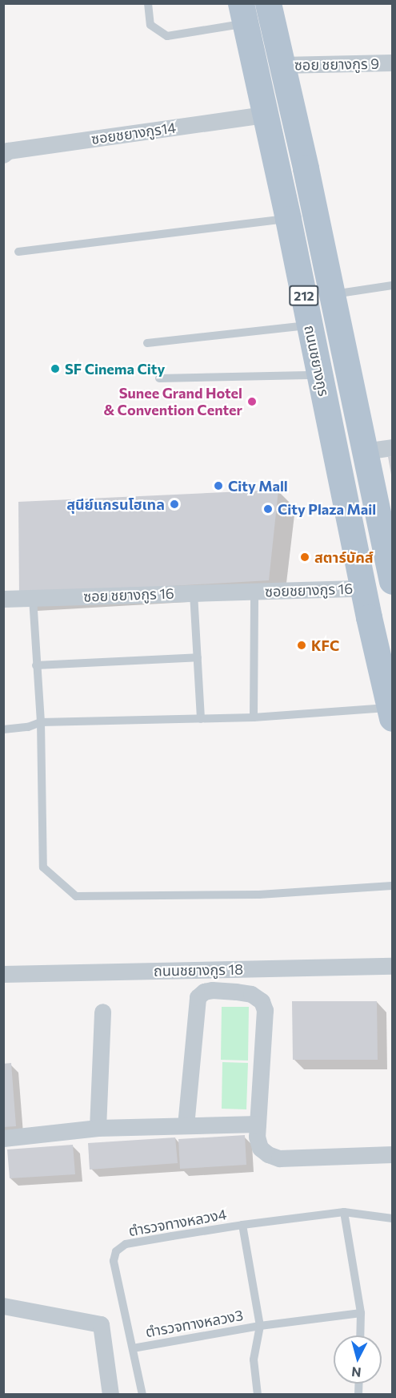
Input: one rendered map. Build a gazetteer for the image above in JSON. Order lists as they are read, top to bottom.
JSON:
{
  "streets": {
    "main road": ["212", "ถนนชยางกูร"],
    "street": [
      "ซอย ชยางกูร 9",
      "ซอยชยางกูร14",
      "ซอยชยางกูร 16",
      "ซอย ชยางกูร 16",
      "ถนนชยางกูร 18"
    ],
    "lane": ["ตำรวจทางหลวง4", "ตำรวจทางหลวง3"]
  },
  "crossings": [
    ["ซอย ชยางกูร 9", "ถนนชยางกูร"],
    ["ซอยชยางกูร14", "ถนนชยางกูร"],
    ["ถนนชยางกูร", "ซอยชยางกูร 16"],
    ["ซอยชยางกูร 16", "ซอย ชยางกูร 16"],
    ["ตำรวจทางหลวง4", "ตำรวจทางหลวง3"]
  ],
  "places": [
    "SF Cinema City",
    "Sunee Grand Hotel & Convention Center",
    "City Mall",
    "สุนีย์แกรนโฮเทล",
    "City Plaza Mail",
    "สตาร์บัคส์",
    "KFC"
  ],
  "north": "bottom"
}
